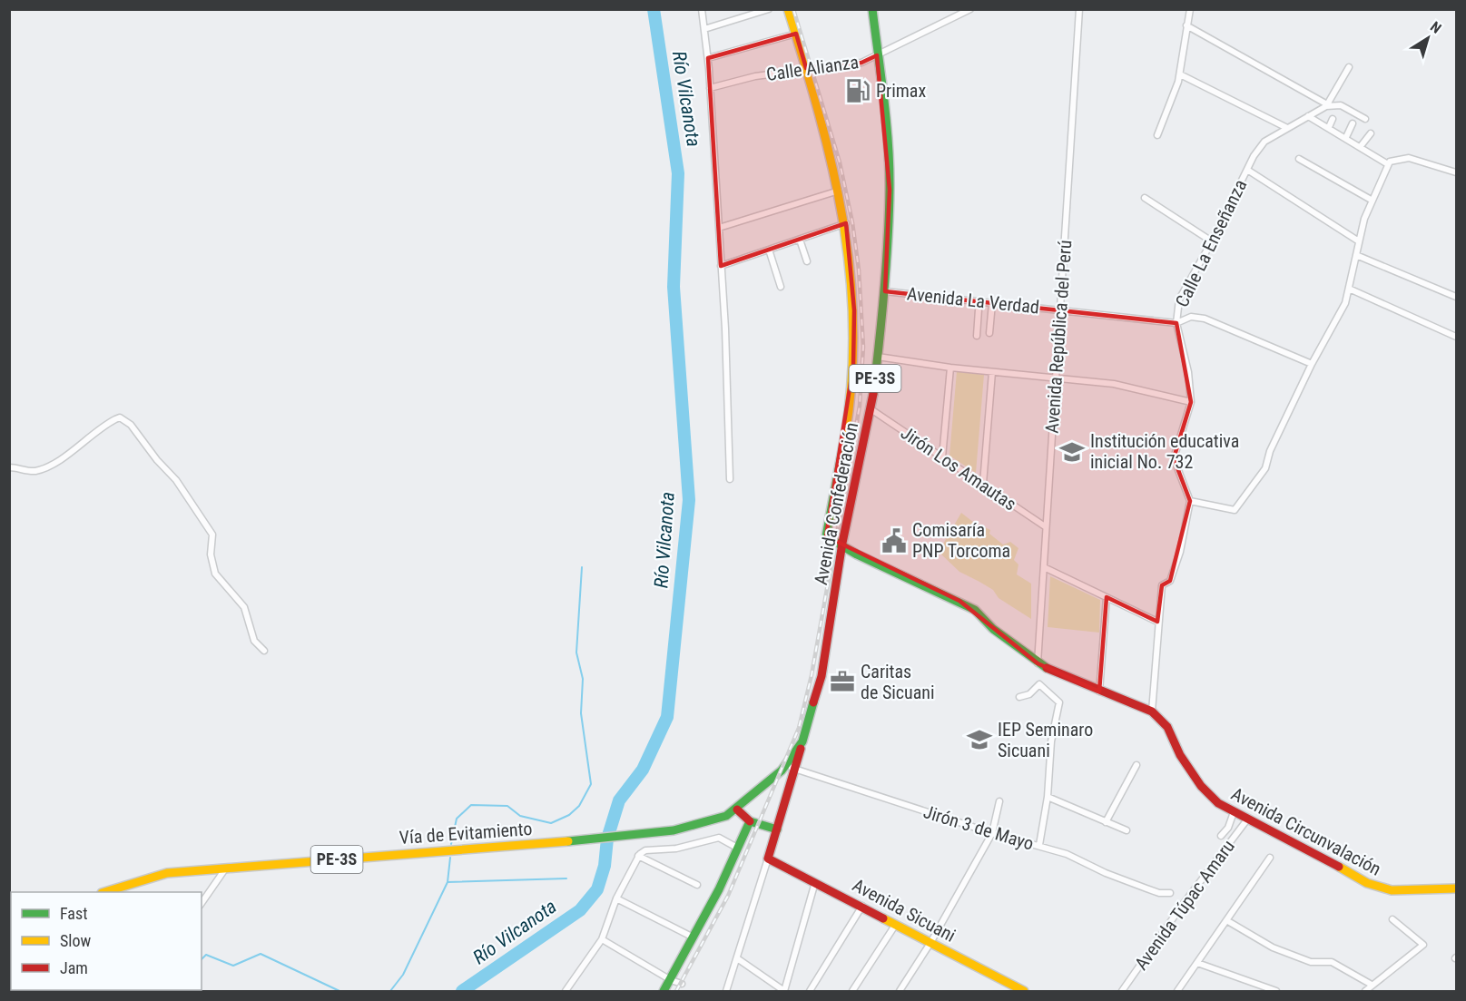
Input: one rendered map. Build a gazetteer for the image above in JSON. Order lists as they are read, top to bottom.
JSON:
{
  "streets": {
    "main road": [
      "PE-3S",
      "Avenida Confederación",
      "Avenida Circunvalación",
      "Vía de Evitamiento",
      "Avenida Sicuani"
    ],
    "street": [
      "Calle Alianza",
      "Calle La Enseñanza",
      "Avenida La Verdad",
      "Avenida República del Perú",
      "Jirón Los Amautas",
      "Jirón 3 de Mayo",
      "Avenida Túpac Amaru"
    ]
  },
  "crossings": [
    ["Calle Alianza", "Avenida Confederación"],
    ["Calle La Enseñanza", "Avenida La Verdad"],
    ["Avenida La Verdad", "Avenida República del Perú"],
    ["Avenida La Verdad", "Avenida Confederación"],
    ["Avenida República del Perú", "Jirón Los Amautas"],
    ["Avenida República del Perú", "Avenida Circunvalación"],
    ["Jirón Los Amautas", "Avenida Confederación"],
    ["Avenida Confederación", "Avenida Circunvalación"],
    ["Avenida Confederación", "Vía de Evitamiento"],
    ["Jirón 3 de Mayo", "Vía de Evitamiento"],
    ["Avenida Circunvalación", "Avenida Túpac Amaru"]
  ],
  "water": ["Río Vilcanota"],
  "places": {
    "fuel station": ["Primax"],
    "school or university": ["Institución educativa inicial No. 732", "IEP Seminaro Sicuani"],
    "public building": ["Comisaría PNP Torcoma"],
    "office": ["Caritas de Sicuani"]
  },
  "legend": ["Fast", "Slow", "Jam"],
  "north": "top right"
}
